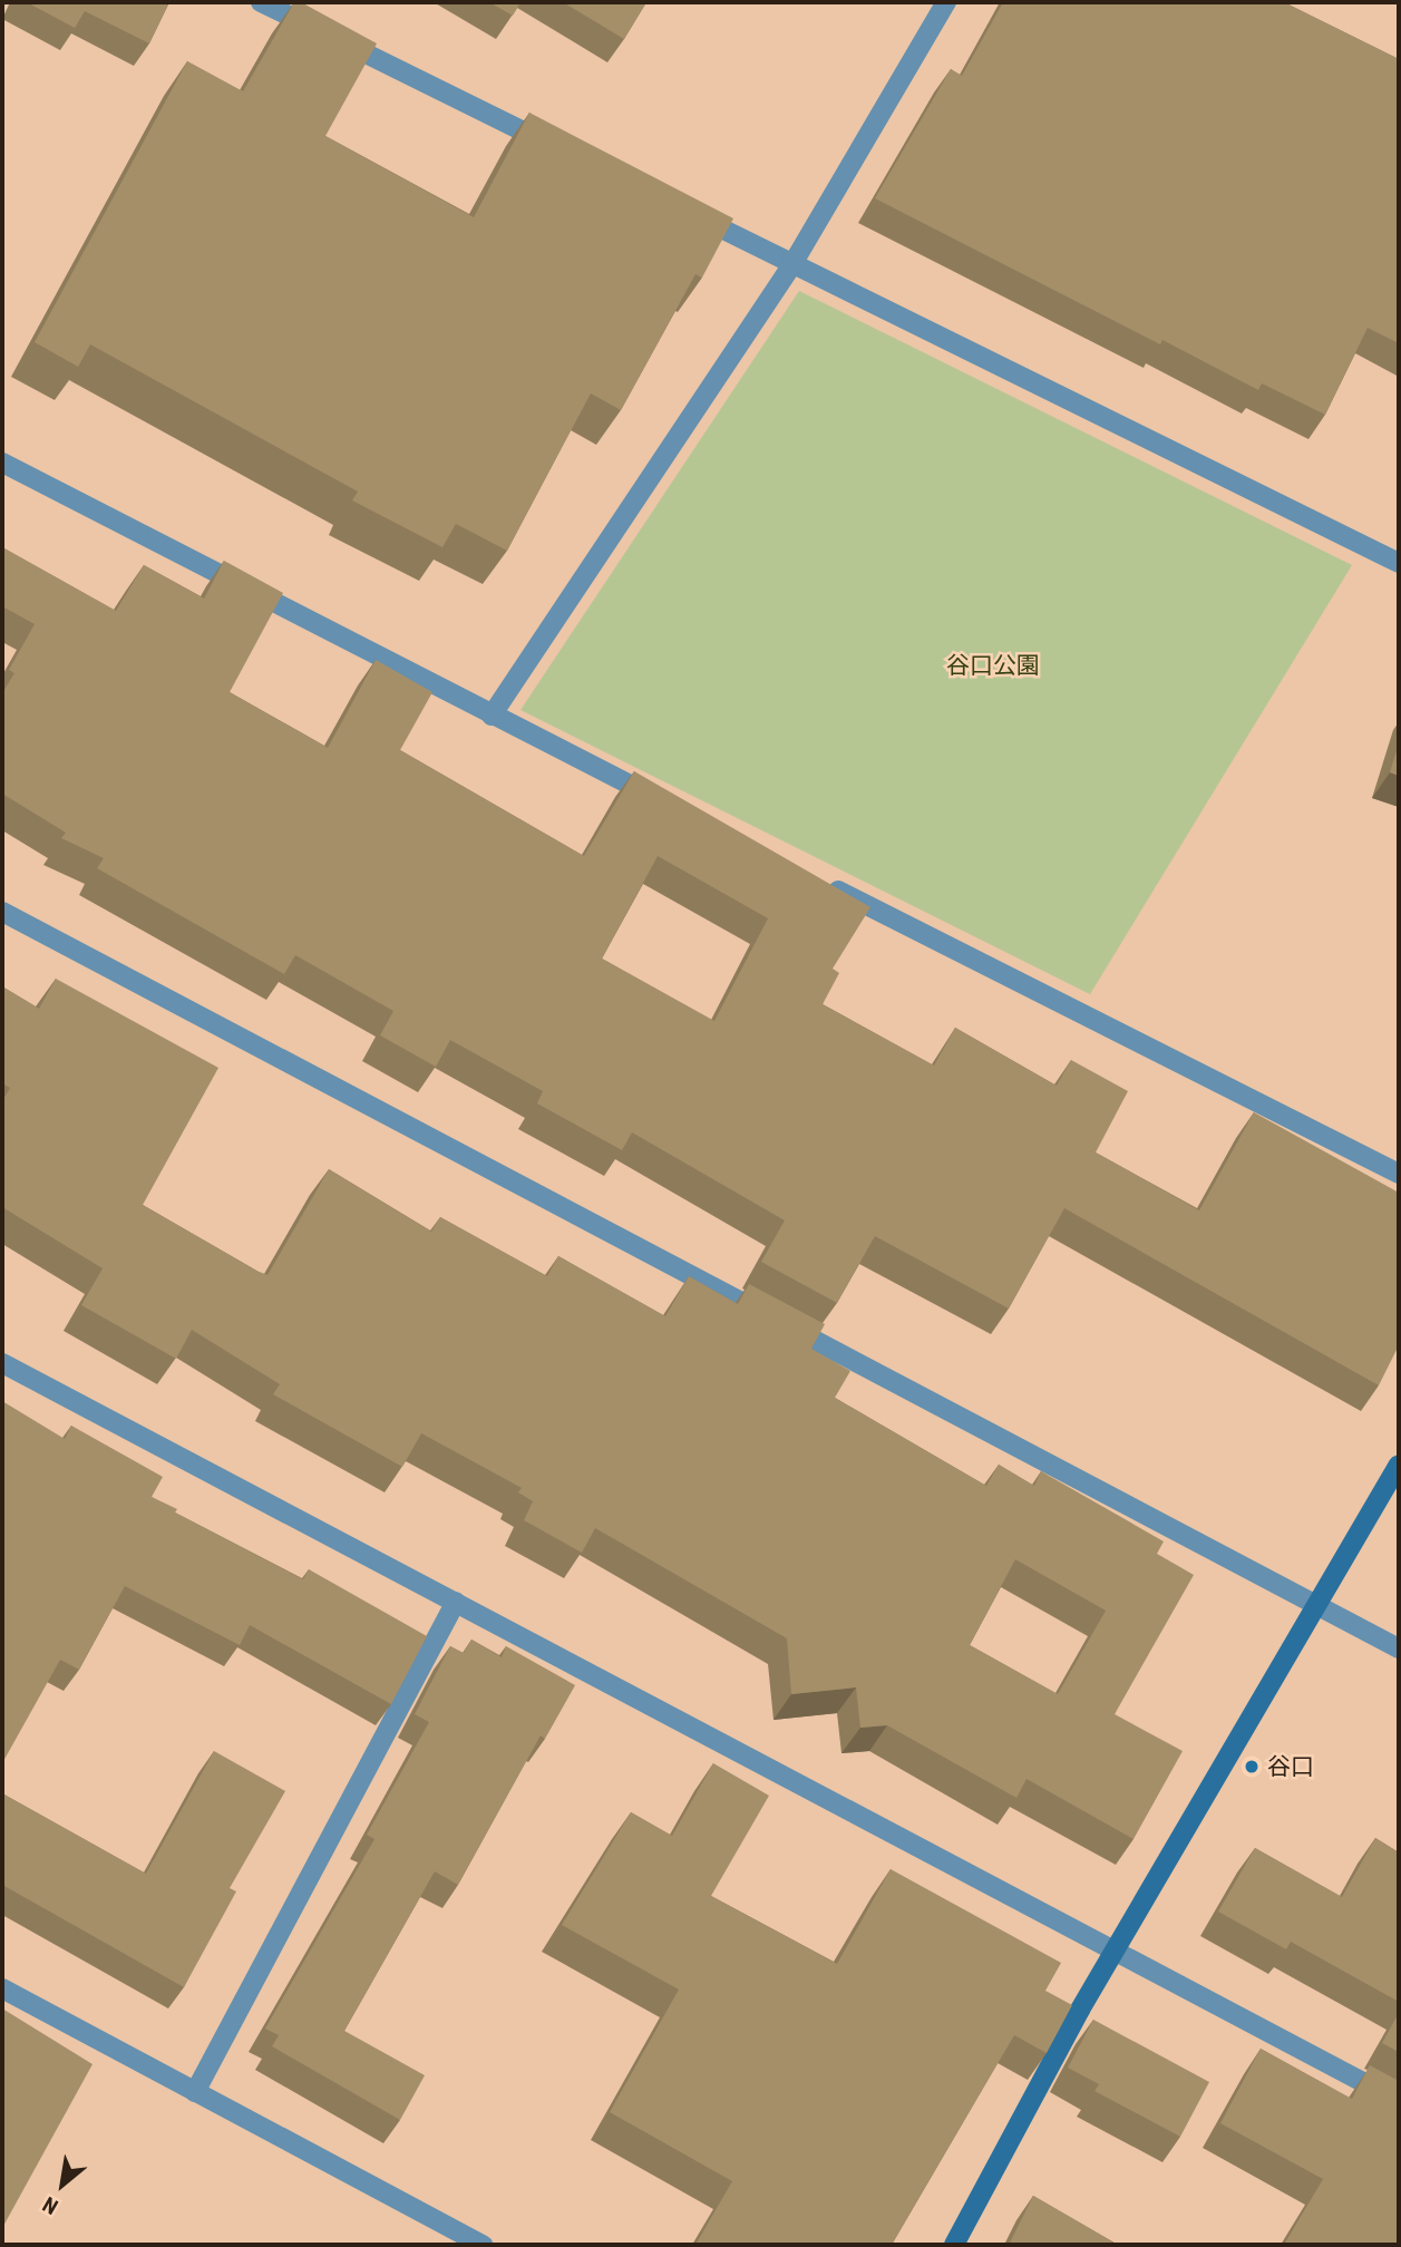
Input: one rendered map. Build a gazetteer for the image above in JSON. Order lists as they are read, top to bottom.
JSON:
{
  "parks": ["谷口公園"],
  "places": ["谷口"],
  "north": "bottom left"
}
